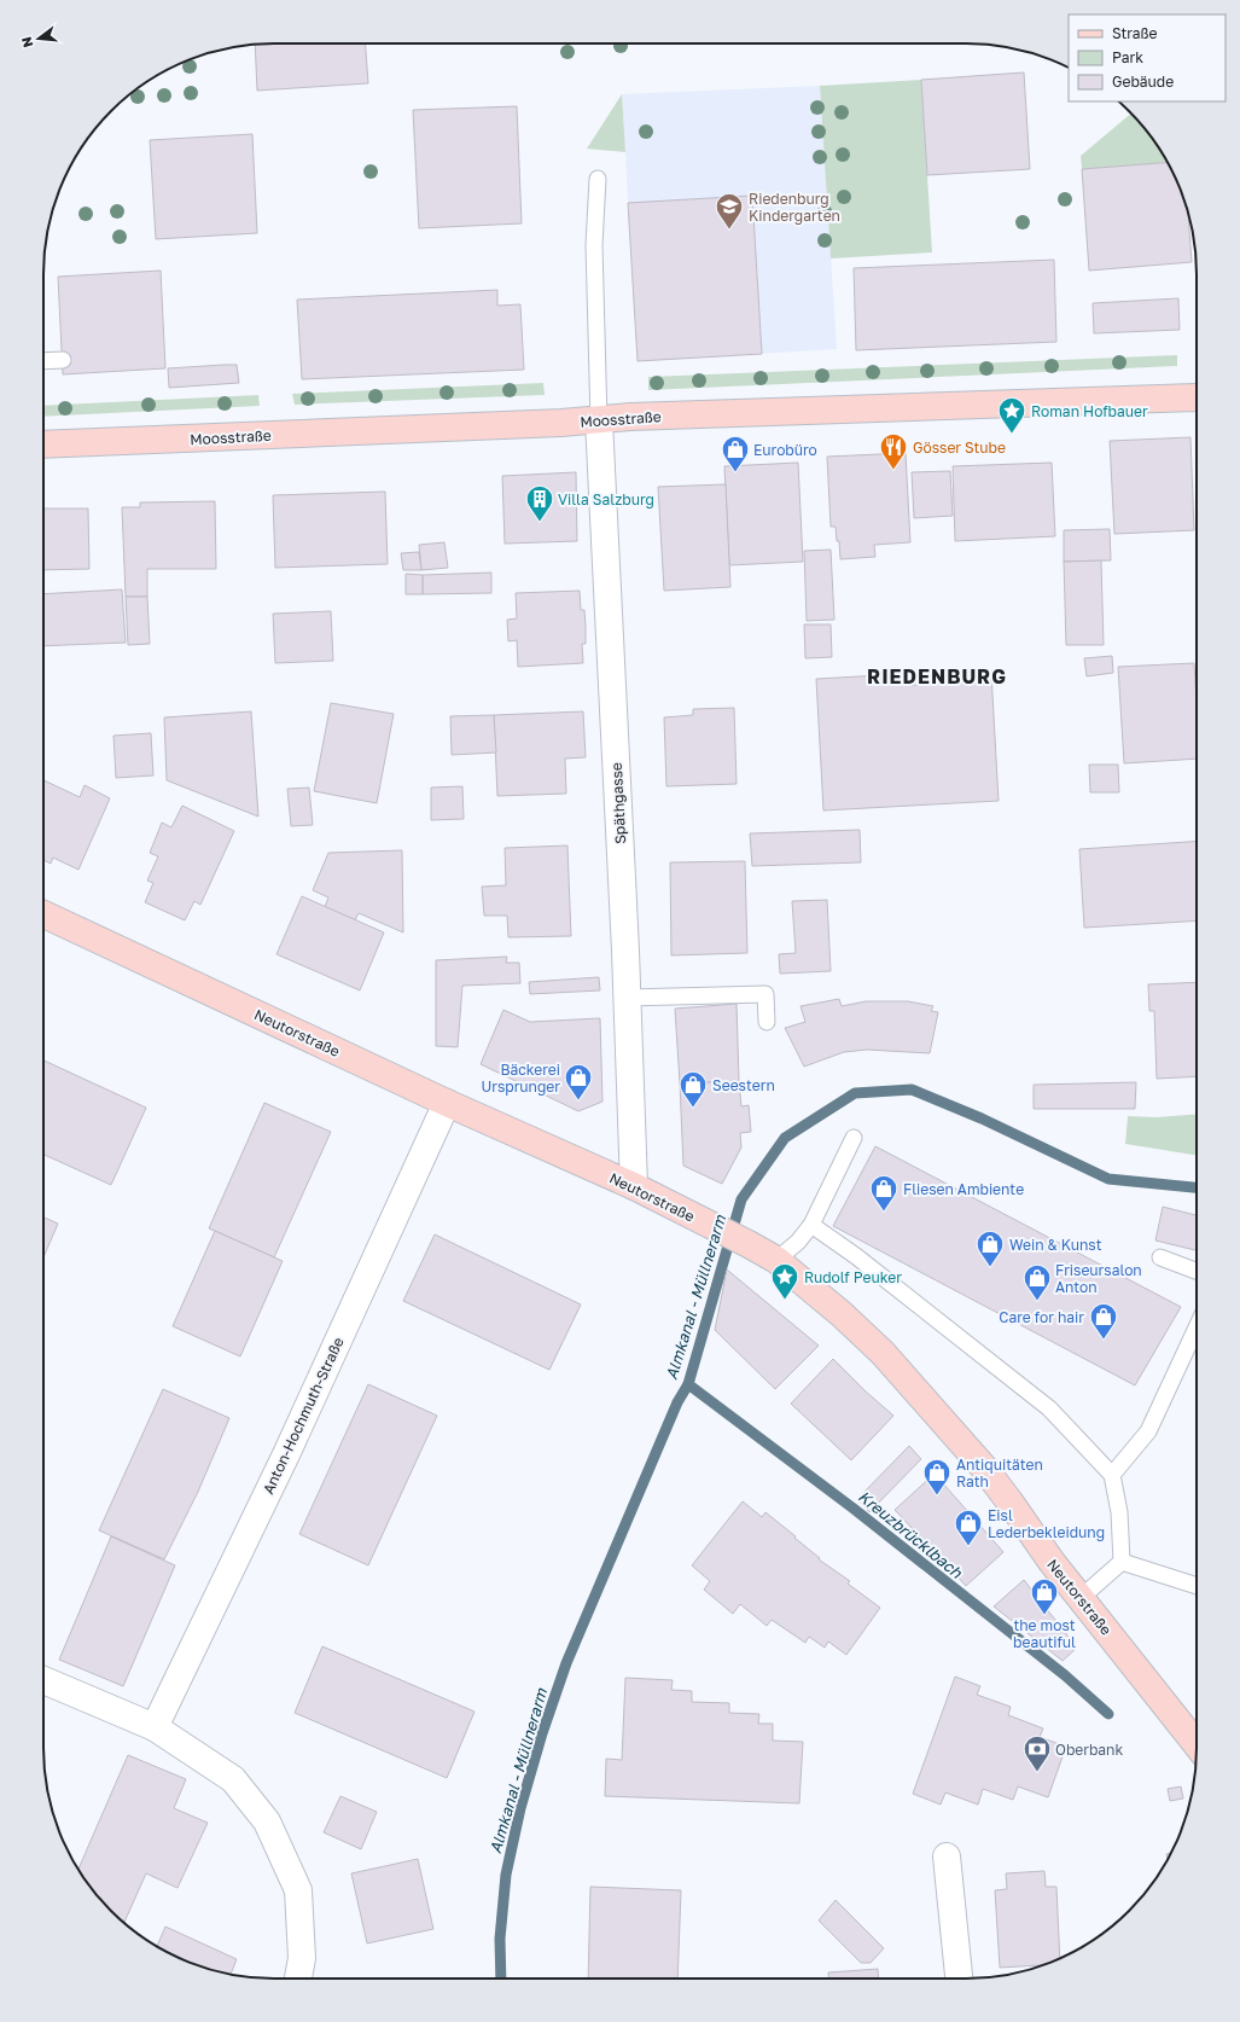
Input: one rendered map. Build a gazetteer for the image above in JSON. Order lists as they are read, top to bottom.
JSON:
{
  "streets": {
    "street": [
      "Moosstraße",
      "Späthgasse",
      "Neutorstraße",
      "Anton-Hochmuth-Straße"
    ]
  },
  "crossings": [
    ["Moosstraße", "Späthgasse"],
    ["Späthgasse", "Neutorstraße"],
    ["Neutorstraße", "Anton-Hochmuth-Straße"]
  ],
  "districts": ["RIEDENBURG"],
  "water": ["Almkanal - Müllnerarm", "Kreuzbrücklbach"],
  "places": {
    "school or university": ["Riedenburg Kindergarten"],
    "place": ["Roman Hofbauer", "Rudolf Peuker"],
    "restaurant": ["Gösser Stube"],
    "shop": [
      "Eurobüro",
      "Bäckerei Ursprunger",
      "Seestern",
      "Fliesen Ambiente",
      "Wein & Kunst",
      "Friseursalon Anton",
      "Care for hair",
      "Antiquitäten Rath",
      "Eisl Lederbekleidung",
      "the most beautiful"
    ],
    "building": ["Villa Salzburg"],
    "bank": ["Oberbank"]
  },
  "legend": ["Straße", "Park", "Gebäude"],
  "north": "left"
}
